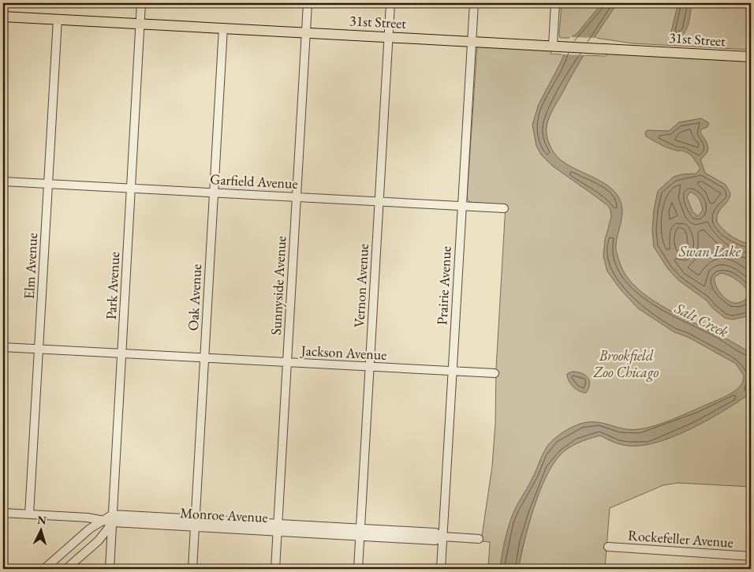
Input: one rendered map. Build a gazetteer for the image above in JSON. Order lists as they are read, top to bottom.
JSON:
{
  "streets": {
    "main road": ["31st Street"],
    "street": [
      "Garfield Avenue",
      "Elm Avenue",
      "Park Avenue",
      "Sunnyside Avenue",
      "Vernon Avenue",
      "Prairie Avenue",
      "Oak Avenue",
      "Jackson Avenue",
      "Monroe Avenue",
      "Rockefeller Avenue"
    ]
  },
  "crossings": [
    ["31st Street", "Elm Avenue"],
    ["31st Street", "Park Avenue"],
    ["31st Street", "Sunnyside Avenue"],
    ["31st Street", "Vernon Avenue"],
    ["31st Street", "Prairie Avenue"],
    ["31st Street", "Oak Avenue"],
    ["Garfield Avenue", "Elm Avenue"],
    ["Garfield Avenue", "Park Avenue"],
    ["Garfield Avenue", "Sunnyside Avenue"],
    ["Garfield Avenue", "Vernon Avenue"],
    ["Garfield Avenue", "Prairie Avenue"],
    ["Garfield Avenue", "Oak Avenue"],
    ["Elm Avenue", "Jackson Avenue"],
    ["Park Avenue", "Jackson Avenue"],
    ["Park Avenue", "Monroe Avenue"],
    ["Sunnyside Avenue", "Jackson Avenue"],
    ["Sunnyside Avenue", "Monroe Avenue"],
    ["Vernon Avenue", "Jackson Avenue"],
    ["Vernon Avenue", "Monroe Avenue"],
    ["Prairie Avenue", "Jackson Avenue"],
    ["Prairie Avenue", "Monroe Avenue"],
    ["Oak Avenue", "Jackson Avenue"],
    ["Oak Avenue", "Monroe Avenue"]
  ],
  "water": ["Swan Lake", "Salt Creek"],
  "parks": ["Brookfield Zoo Chicago"],
  "north": "top"
}
